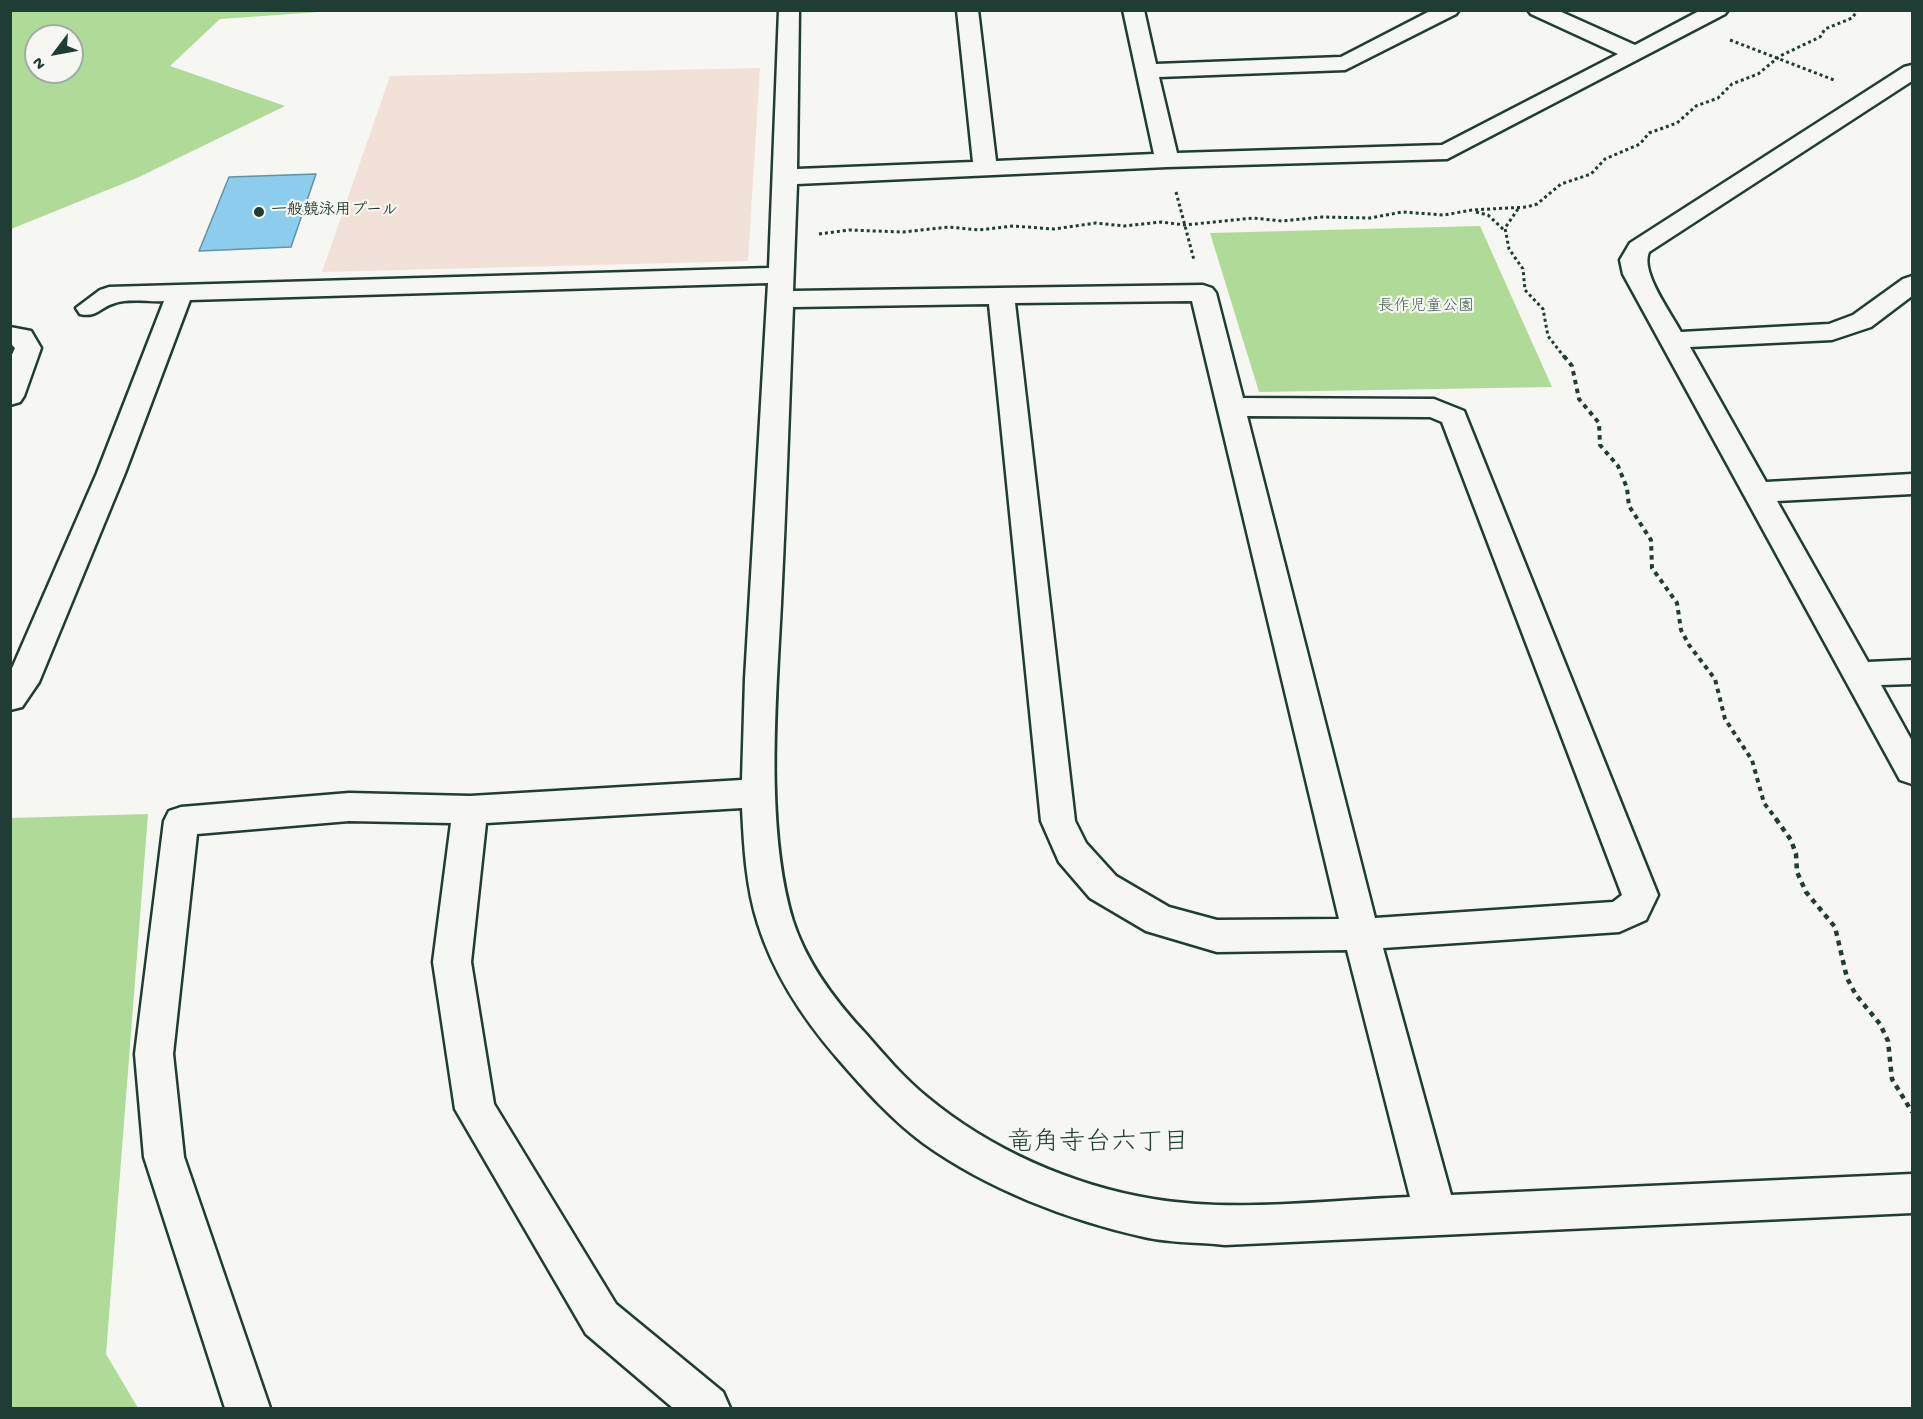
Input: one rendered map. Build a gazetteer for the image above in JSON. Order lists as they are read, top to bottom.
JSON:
{
  "districts": ["竜角寺台六丁目"],
  "parks": ["長作児童公園"],
  "places": ["一般競泳用プール"],
  "north": "bottom left"
}
